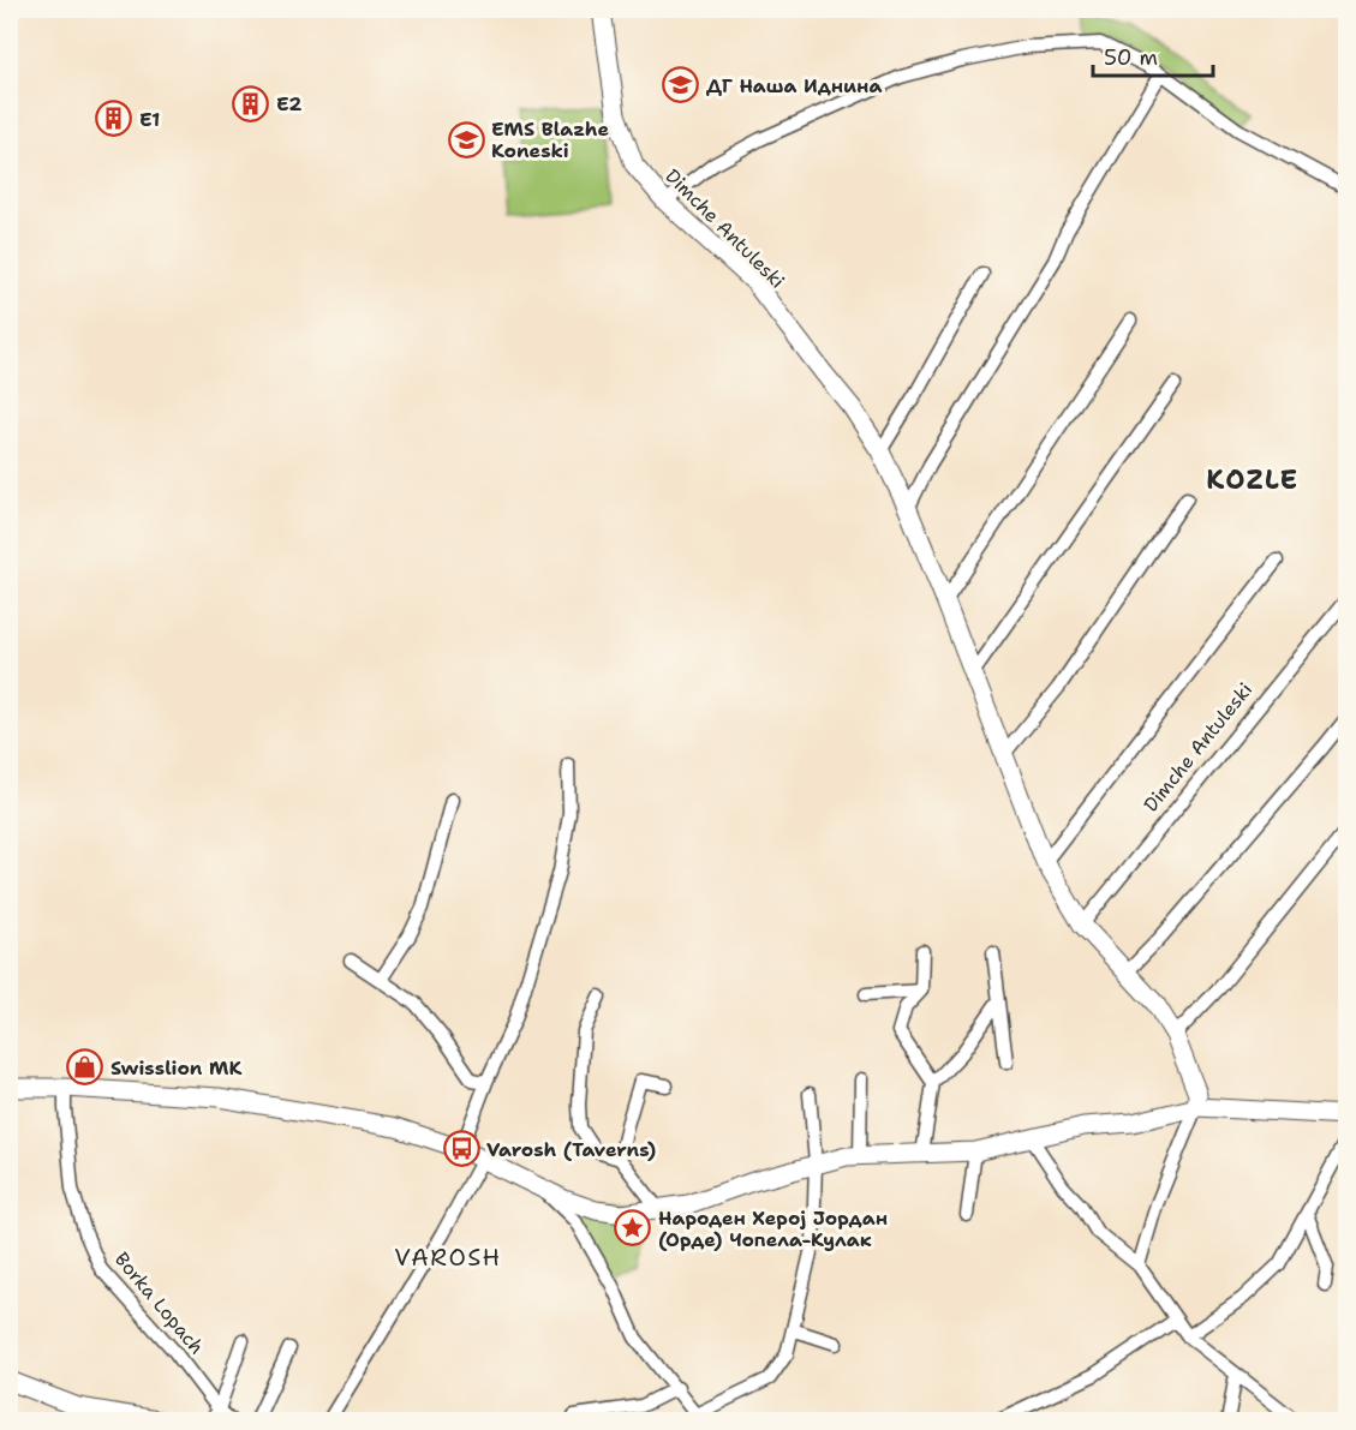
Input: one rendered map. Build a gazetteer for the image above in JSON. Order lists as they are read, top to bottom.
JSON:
{
  "streets": {
    "street": ["Dimche Antuleski", "Borka Lopach"]
  },
  "districts": ["KOZLE", "VAROSH"],
  "places": {
    "school or university": ["ДГ Наша Иднина", "EMS Blazhe Koneski"],
    "building": ["E2", "E1"],
    "shop": ["Swisslion MK"],
    "bus stop": ["Varosh (Taverns)"],
    "place": ["Народен Херој Јордан (Орде) Чопела-Кулак"]
  },
  "scale_bar": "50 m"
}
